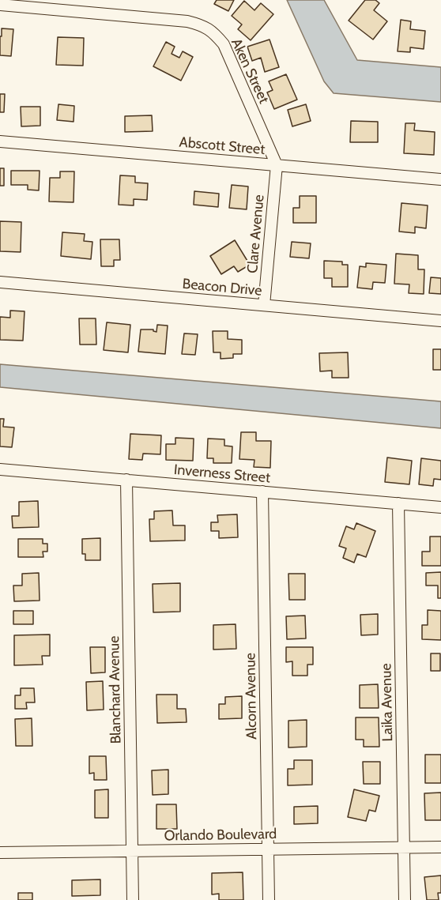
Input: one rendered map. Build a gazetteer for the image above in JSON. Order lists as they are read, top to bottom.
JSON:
{
  "streets": {
    "street": [
      "Aken Street",
      "Abscott Street",
      "Clare Avenue",
      "Beacon Drive",
      "Inverness Street",
      "Blanchard Avenue",
      "Alcorn Avenue",
      "Laika Avenue",
      "Orlando Boulevard"
    ]
  },
  "crossings": [
    ["Aken Street", "Abscott Street"],
    ["Aken Street", "Clare Avenue"],
    ["Abscott Street", "Clare Avenue"],
    ["Clare Avenue", "Beacon Drive"],
    ["Inverness Street", "Blanchard Avenue"],
    ["Inverness Street", "Alcorn Avenue"],
    ["Inverness Street", "Laika Avenue"],
    ["Blanchard Avenue", "Orlando Boulevard"],
    ["Alcorn Avenue", "Orlando Boulevard"],
    ["Laika Avenue", "Orlando Boulevard"]
  ]
}
